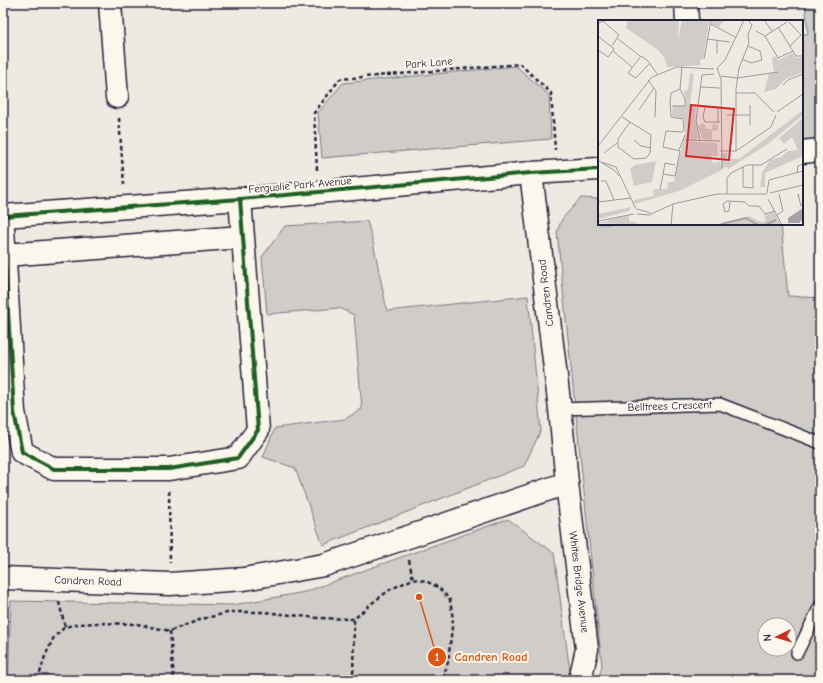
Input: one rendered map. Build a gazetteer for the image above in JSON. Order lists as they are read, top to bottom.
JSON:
{
  "streets": {
    "street": ["Ferguslie Park Avenue", "Candren Road", "Whites Bridge Avenue"],
    "lane": ["Belltrees Crescent"],
    "path": ["Park Lane"]
  },
  "crossings": [
    ["Park Lane", "Ferguslie Park Avenue"],
    ["Ferguslie Park Avenue", "Candren Road"],
    ["Candren Road", "Belltrees Crescent"],
    ["Candren Road", "Whites Bridge Avenue"]
  ],
  "places": ["Candren Road"],
  "north": "left"
}
